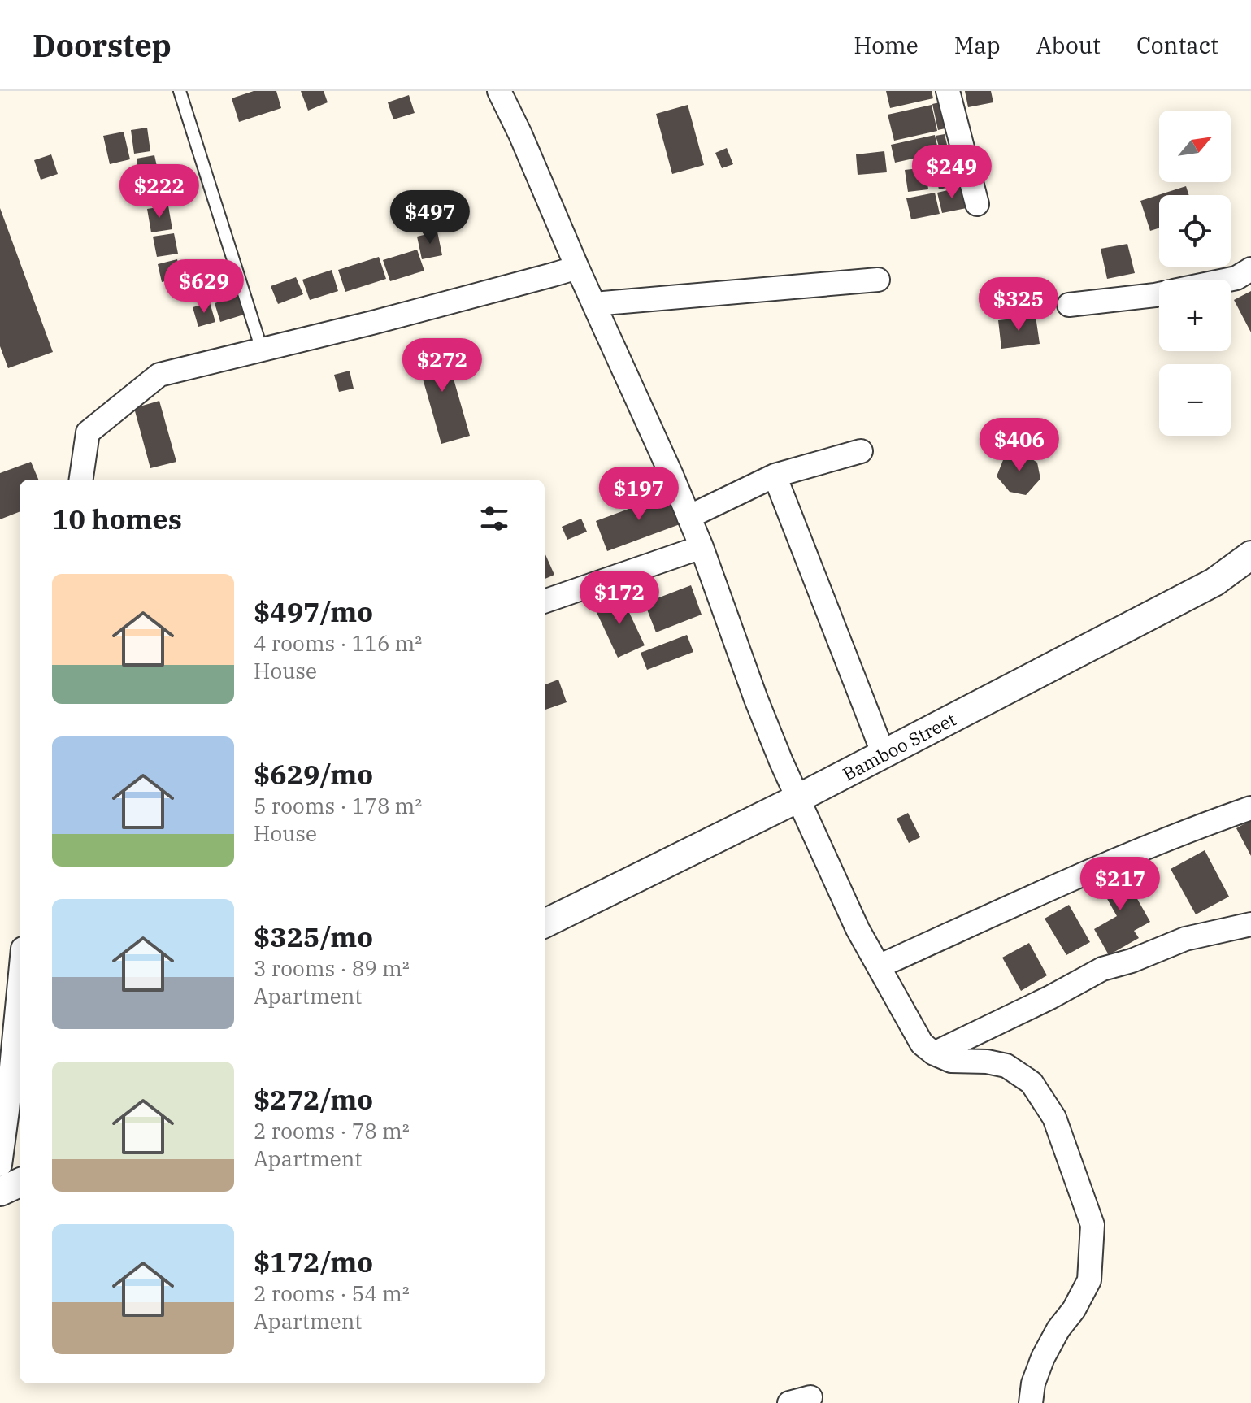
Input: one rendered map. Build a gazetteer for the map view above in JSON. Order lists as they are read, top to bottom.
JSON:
{
  "streets": {
    "street": ["Bamboo Street"]
  },
  "north": "top right",
  "page": {
    "header": "Doorstep",
    "nav": [
      "Home",
      "Map",
      "About",
      "Contact"
    ],
    "map_buttons": ["+", "−"],
    "price": [
      "$249",
      "$222",
      "$497",
      "$629",
      "$325",
      "$272",
      "$406",
      "$197",
      "$172",
      "$217"
    ],
    "heading": "10 homes",
    "list": [
      {
        "name": "$497/mo",
        "note": "4 rooms · 116 m² · House"
      },
      {
        "name": "$629/mo",
        "note": "5 rooms · 178 m² · House"
      },
      {
        "name": "$325/mo",
        "note": "3 rooms · 89 m² · Apartment"
      },
      {
        "name": "$272/mo",
        "note": "2 rooms · 78 m² · Apartment"
      },
      {
        "name": "$172/mo",
        "note": "2 rooms · 54 m² · Apartment"
      }
    ]
  }
}
